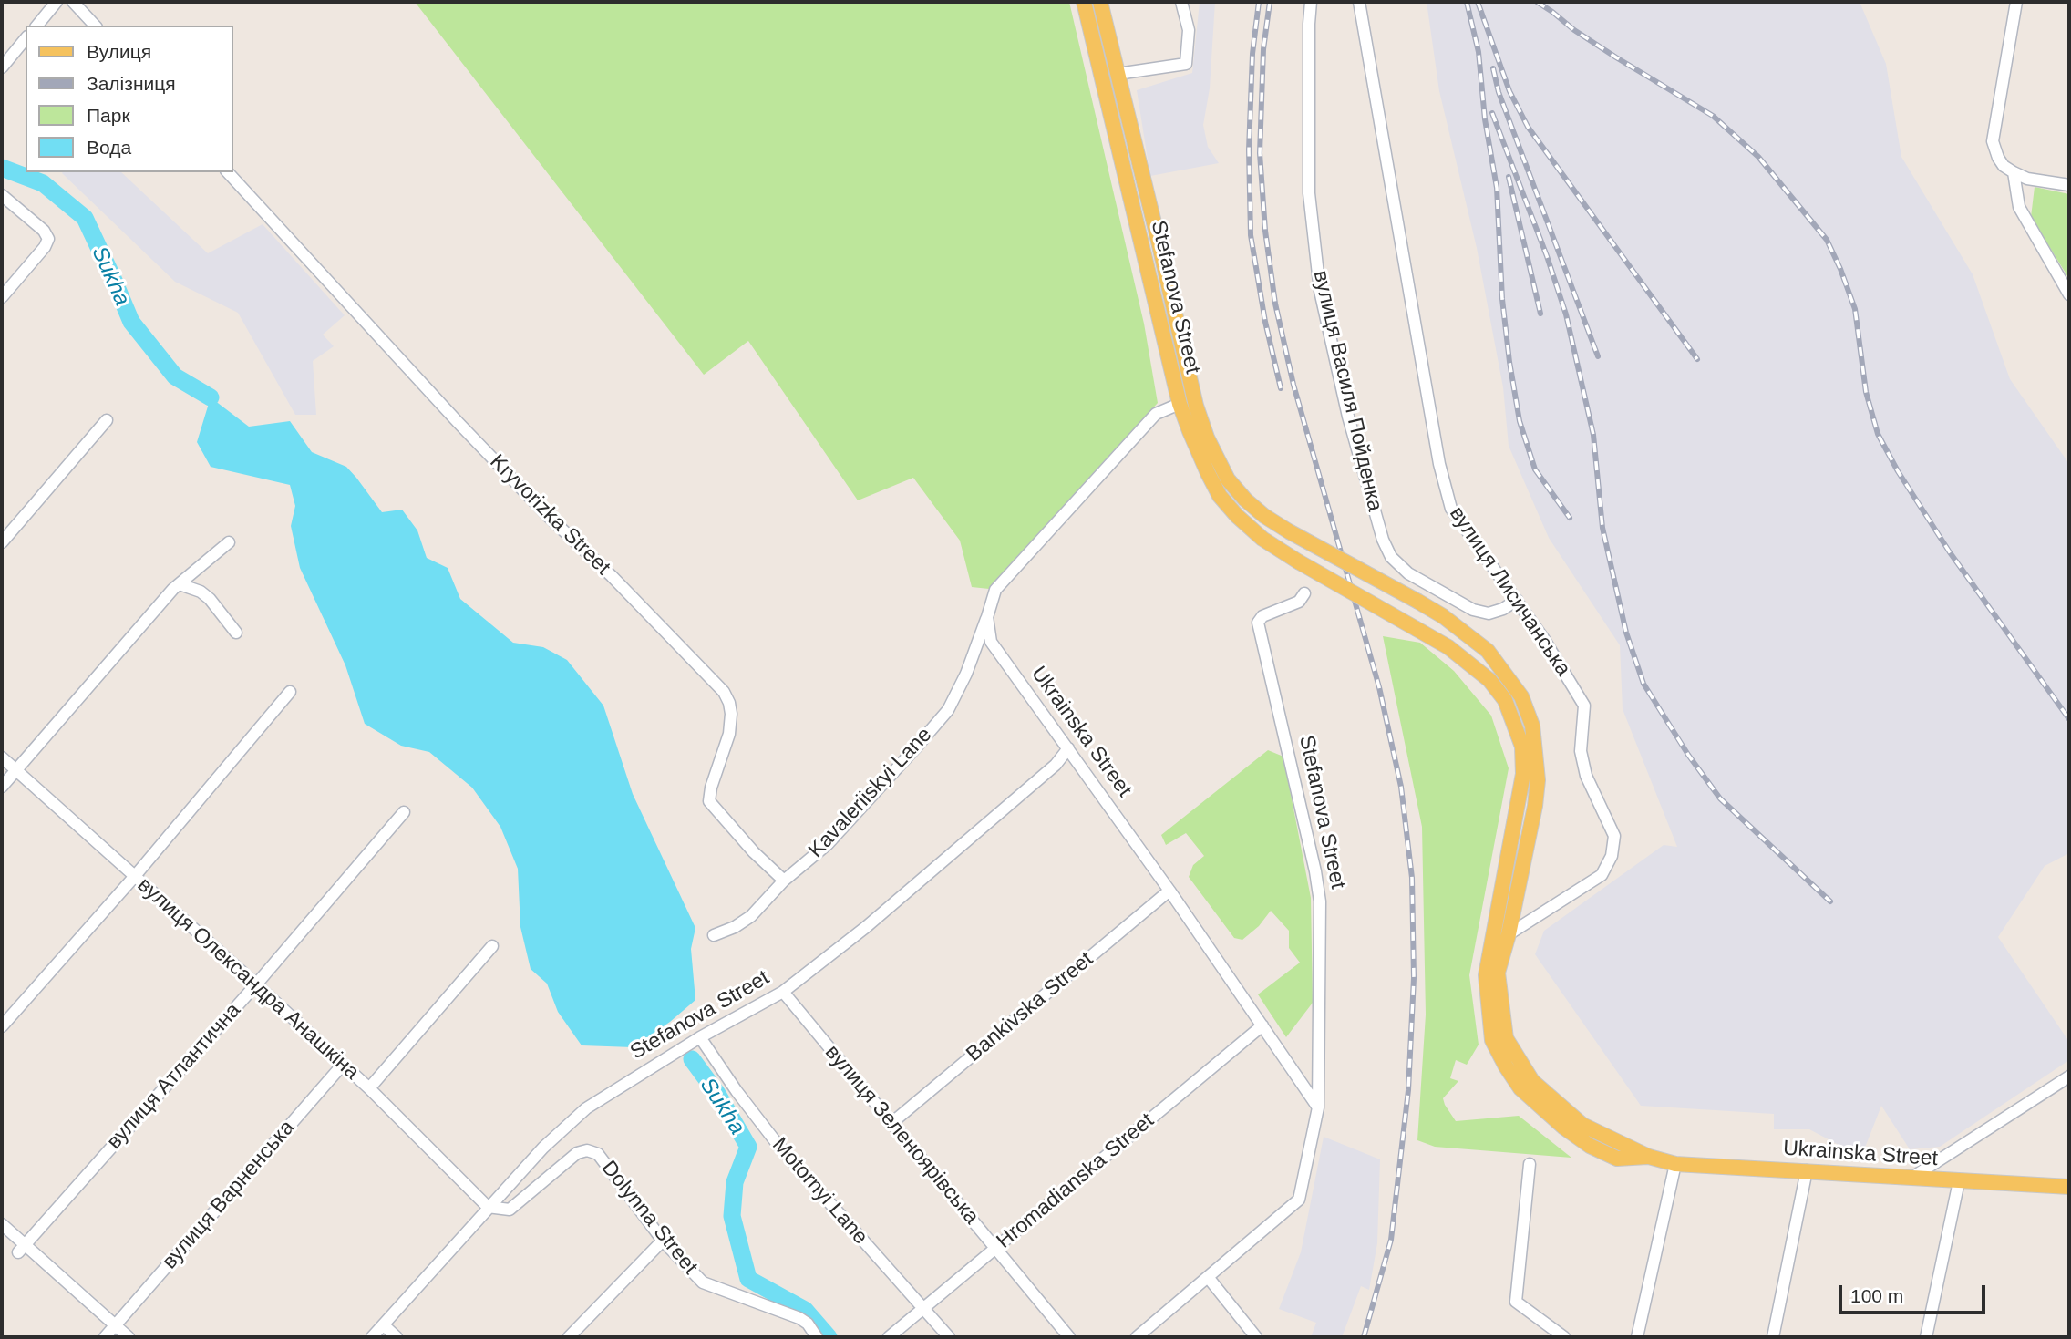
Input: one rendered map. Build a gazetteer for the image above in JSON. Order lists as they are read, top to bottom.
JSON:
{
  "streets": {
    "main road": ["Stefanova Street", "Ukrainska Street"],
    "street": [
      "вулиця Василя Пойденка",
      "Kryvorizka Street",
      "вулиця Лисичанська",
      "Kavaleriiskyi Lane",
      "вулиця Олександра Анашкіна",
      "Bankivska Street",
      "вулиця Атлантична",
      "вулиця Зеленоярівська",
      "Hromadianska Street",
      "Motornyi Lane",
      "вулиця Варненська",
      "Dolynna Street"
    ]
  },
  "crossings": [
    ["Stefanova Street", "Ukrainska Street"],
    ["Stefanova Street", "вулиця Олександра Анашкіна"],
    ["Stefanova Street", "вулиця Зеленоярівська"],
    ["Stefanova Street", "Motornyi Lane"],
    ["Stefanova Street", "Dolynna Street"],
    ["вулиця Василя Пойденка", "вулиця Лисичанська"],
    ["Kryvorizka Street", "Kavaleriiskyi Lane"],
    ["вулиця Лисичанська", "Ukrainska Street"],
    ["Ukrainska Street", "Kavaleriiskyi Lane"],
    ["Ukrainska Street", "Bankivska Street"],
    ["Ukrainska Street", "Hromadianska Street"],
    ["вулиця Олександра Анашкіна", "вулиця Атлантична"],
    ["вулиця Олександра Анашкіна", "вулиця Варненська"],
    ["вулиця Олександра Анашкіна", "Dolynna Street"],
    ["Bankivska Street", "вулиця Зеленоярівська"],
    ["вулиця Зеленоярівська", "Hromadianska Street"],
    ["Hromadianska Street", "Motornyi Lane"]
  ],
  "water": ["Sukha"],
  "legend": [
    "Вулиця",
    "Залізниця",
    "Парк",
    "Вода"
  ],
  "scale_bar": "100 m"
}
